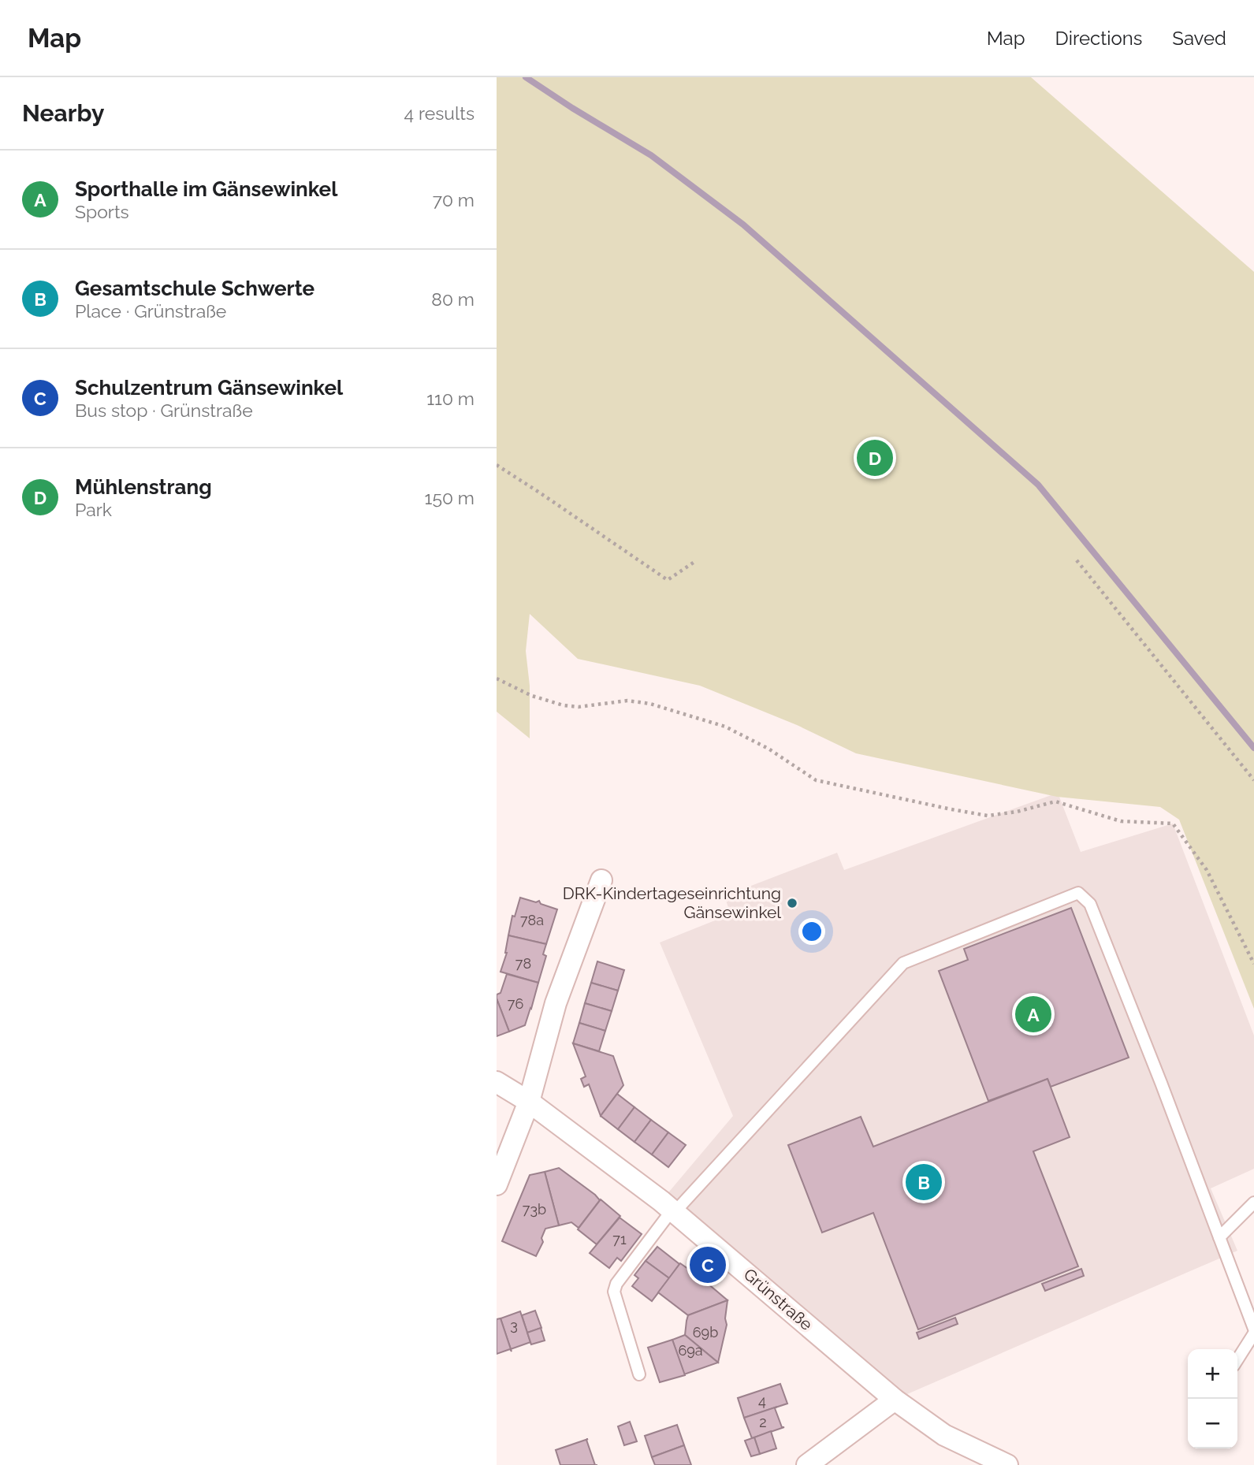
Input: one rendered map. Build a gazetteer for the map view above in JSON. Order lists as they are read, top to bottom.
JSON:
{
  "streets": {
    "street": ["Grünstraße"]
  },
  "places": ["DRK-Kindertageseinrichtung Gänsewinkel"],
  "house_numbers": [
    "78a",
    "78",
    "76",
    "73b",
    "71",
    "3",
    "69b",
    "69a",
    "4",
    "2"
  ],
  "page": {
    "header": "Map",
    "nav": ["Map", "Directions", "Saved"],
    "heading": ["Nearby", "4 results"],
    "list": [
      {
        "mark": "A",
        "name": "Sporthalle im Gänsewinkel",
        "note": "Sports",
        "value": "70 m"
      },
      {
        "mark": "B",
        "name": "Gesamtschule Schwerte",
        "note": "Place · Grünstraße",
        "value": "80 m"
      },
      {
        "mark": "C",
        "name": "Schulzentrum Gänsewinkel",
        "note": "Bus stop · Grünstraße",
        "value": "110 m"
      },
      {
        "mark": "D",
        "name": "Mühlenstrang",
        "note": "Park",
        "value": "150 m"
      }
    ],
    "pins": [
      "D",
      "A",
      "B",
      "C"
    ],
    "map_buttons": ["+", "−"]
  }
}
